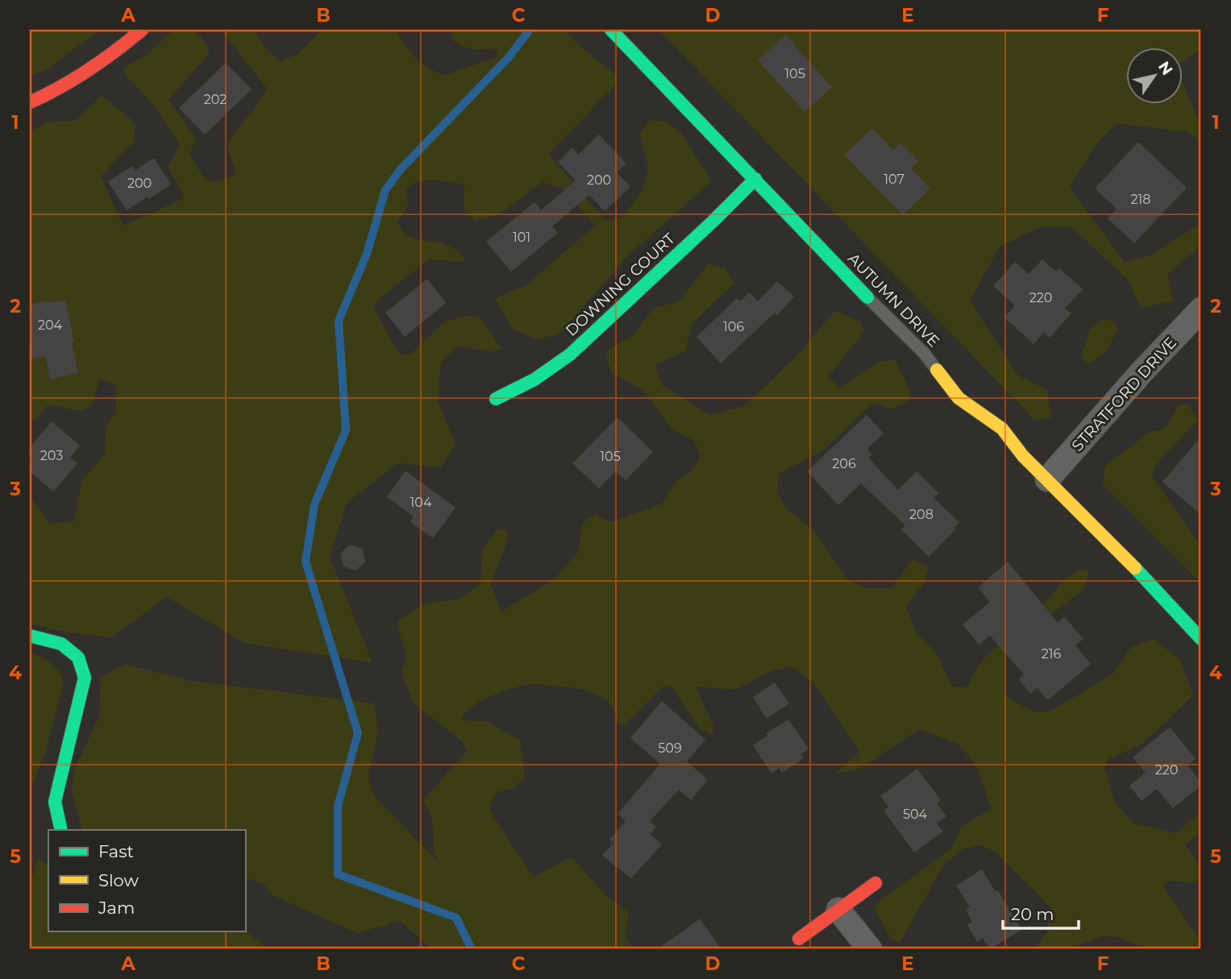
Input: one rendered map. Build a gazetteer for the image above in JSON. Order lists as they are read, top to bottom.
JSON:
{
  "streets": {
    "street": ["DOWNING COURT", "AUTUMN DRIVE", "STRATFORD DRIVE"]
  },
  "crossings": [
    ["DOWNING COURT", "AUTUMN DRIVE"],
    ["AUTUMN DRIVE", "STRATFORD DRIVE"]
  ],
  "house_numbers": [
    "105",
    "202",
    "107",
    "200",
    "200",
    "218",
    "101",
    "220",
    "204",
    "106",
    "203",
    "105",
    "206",
    "104",
    "208",
    "216",
    "509",
    "220",
    "504"
  ],
  "legend": ["Fast", "Slow", "Jam"],
  "scale_bar": "20 m",
  "north": "top right",
  "grid": {
    "columns": [
      "A",
      "B",
      "C",
      "D",
      "E",
      "F"
    ],
    "rows": [
      "1",
      "2",
      "3",
      "4",
      "5"
    ]
  }
}
